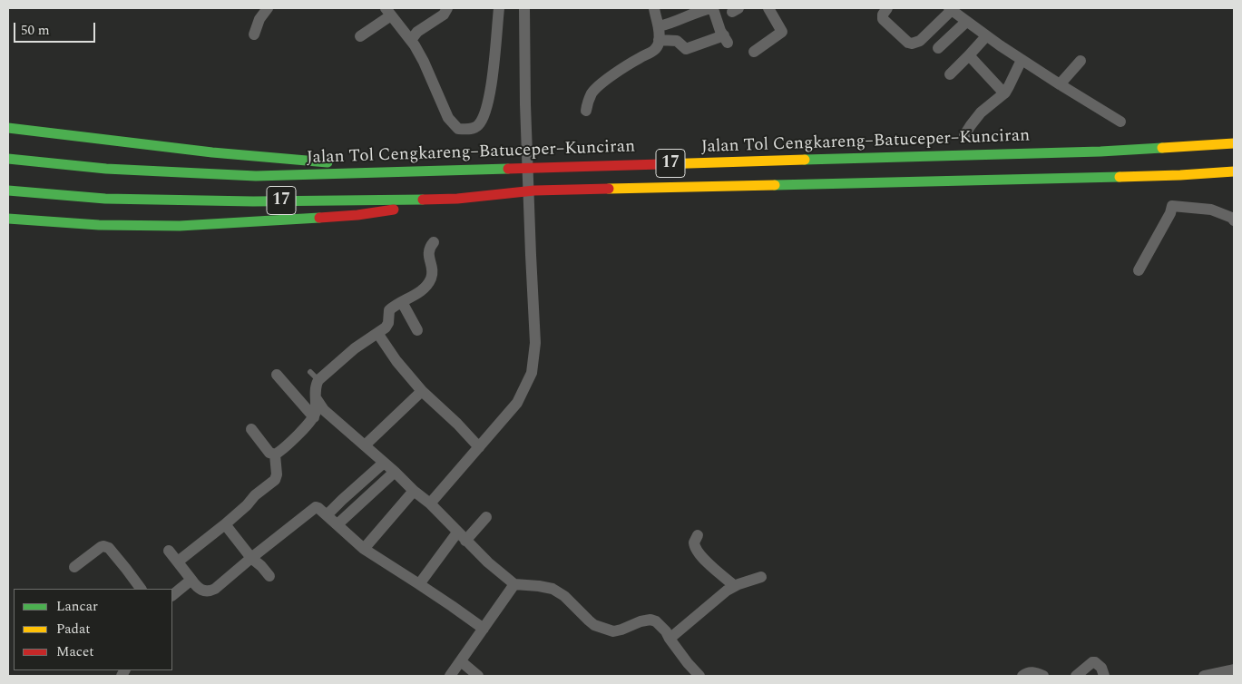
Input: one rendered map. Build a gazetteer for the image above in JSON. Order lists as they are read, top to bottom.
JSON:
{
  "streets": {
    "highway": ["Jalan Tol Cengkareng–Batuceper–Kunciran", "17"]
  },
  "legend": ["Lancar", "Padat", "Macet"],
  "scale_bar": "50 m"
}
